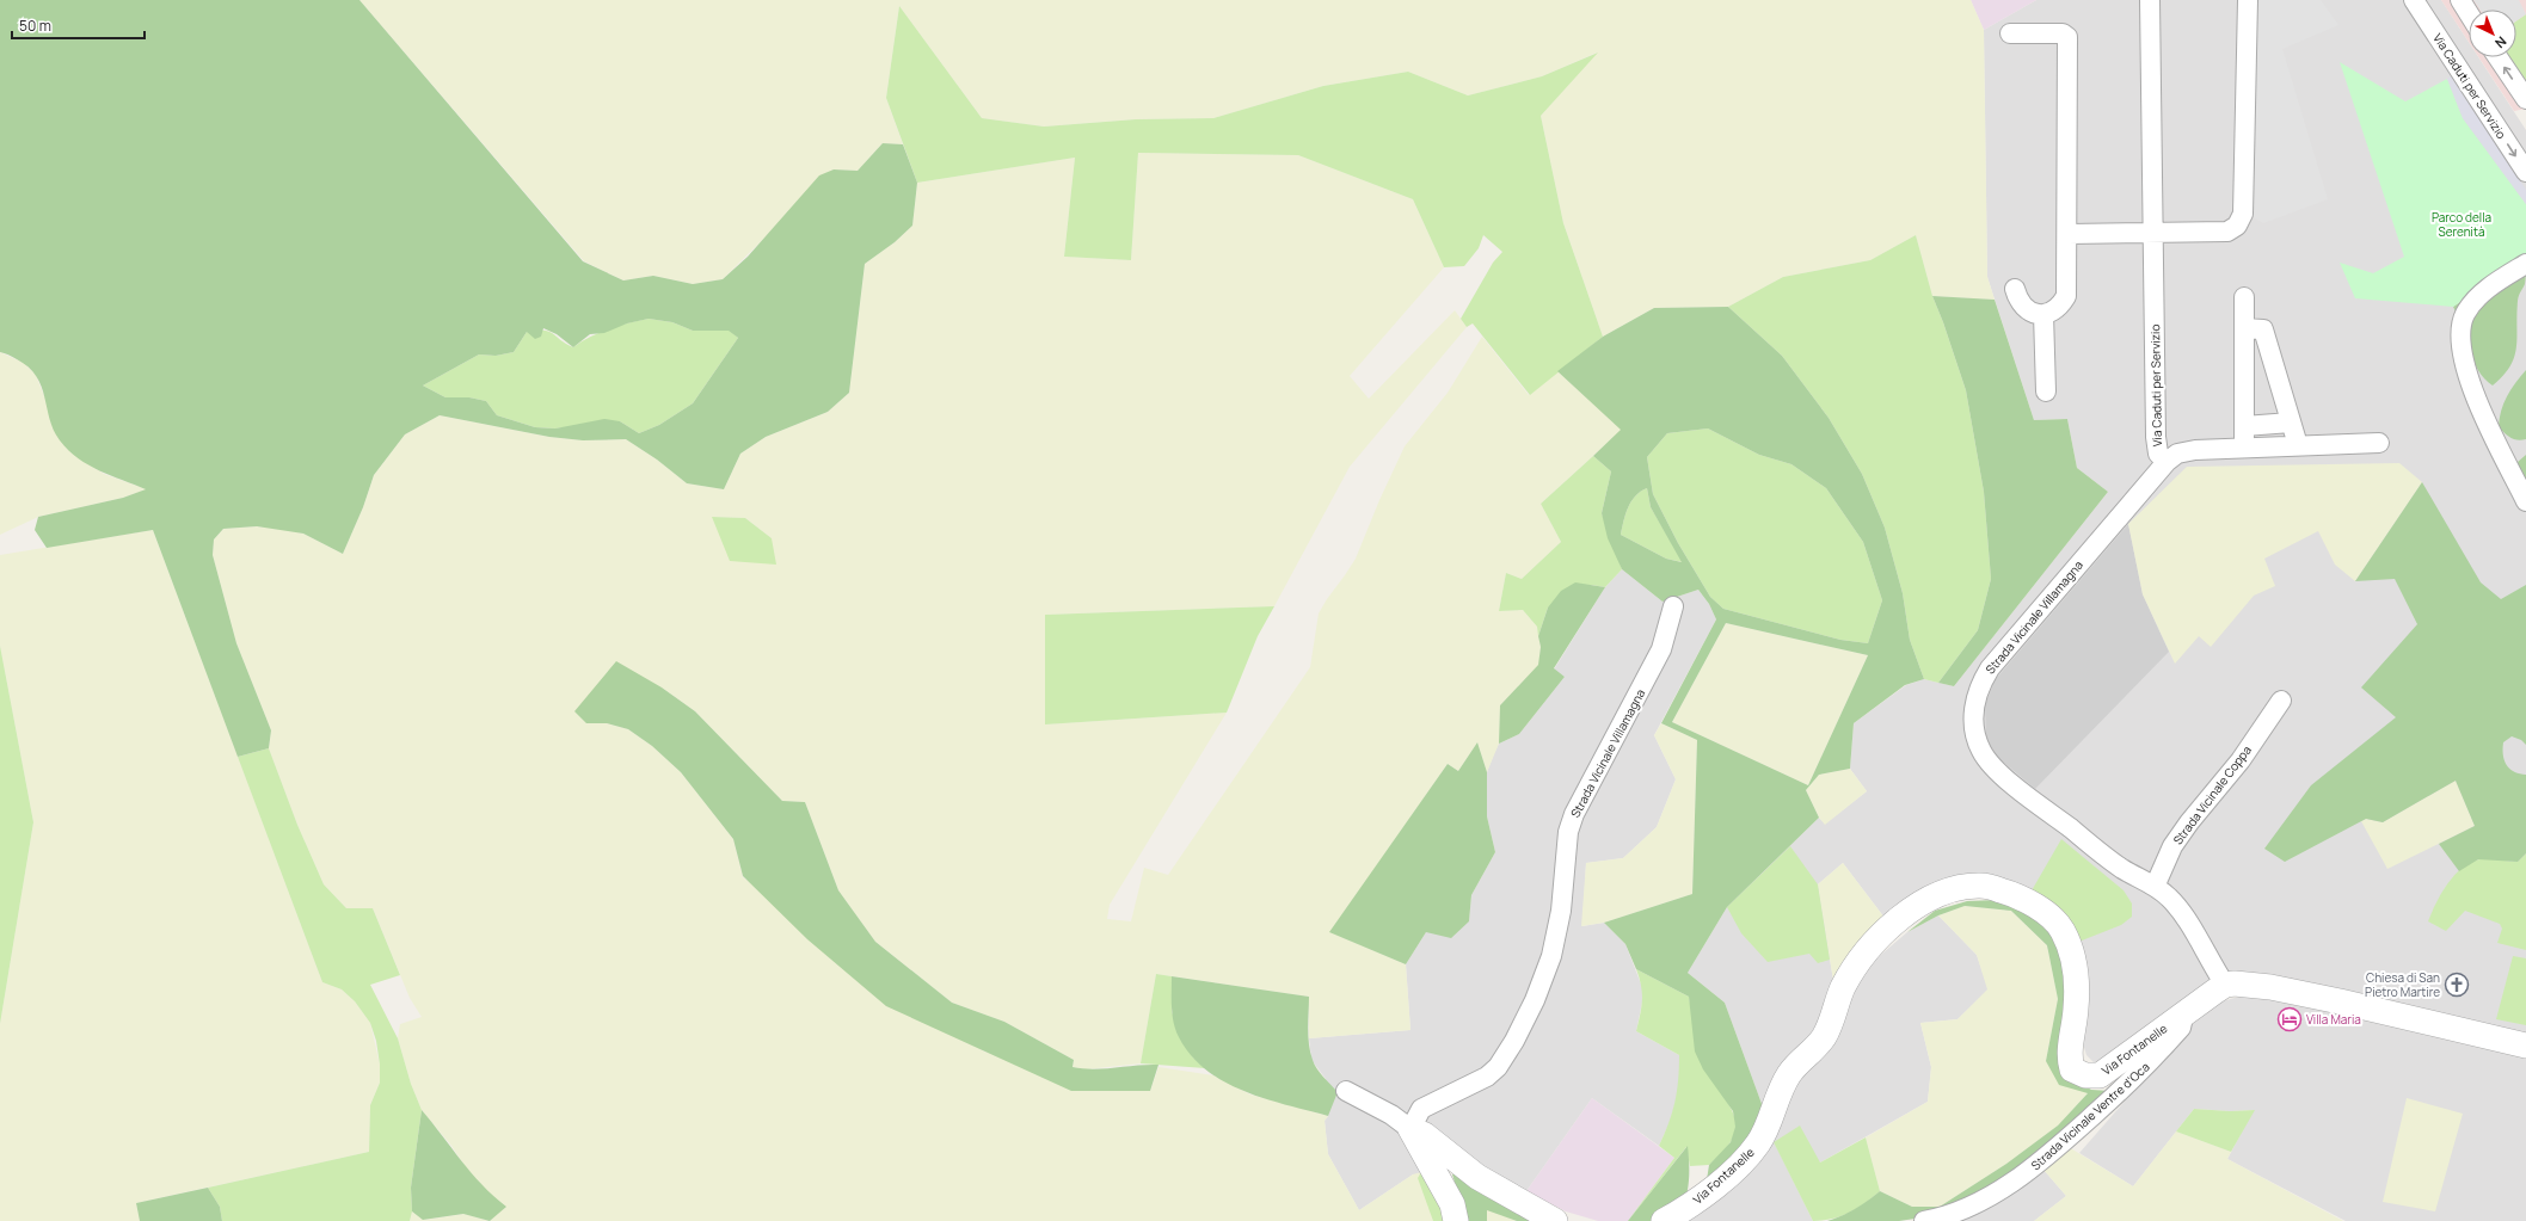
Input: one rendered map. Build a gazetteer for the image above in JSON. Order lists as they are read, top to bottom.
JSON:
{
  "streets": {
    "street": [
      "Via Caduti per Servizio",
      "Strada Vicinale Villamagna",
      "Strada Vicinale Coppa",
      "Via Fontanelle",
      "Strada Vicinale Ventre d'Oca"
    ]
  },
  "crossings": [
    ["Via Caduti per Servizio", "Strada Vicinale Villamagna"],
    ["Strada Vicinale Villamagna", "Strada Vicinale Coppa"],
    ["Via Fontanelle", "Strada Vicinale Ventre d'Oca"]
  ],
  "parks": ["Parco della Serenità"],
  "places": {
    "church": ["Chiesa di San Pietro Martire"],
    "hotel": ["Villa Maria"]
  },
  "scale_bar": "50 m",
  "north": "bottom right"
}
